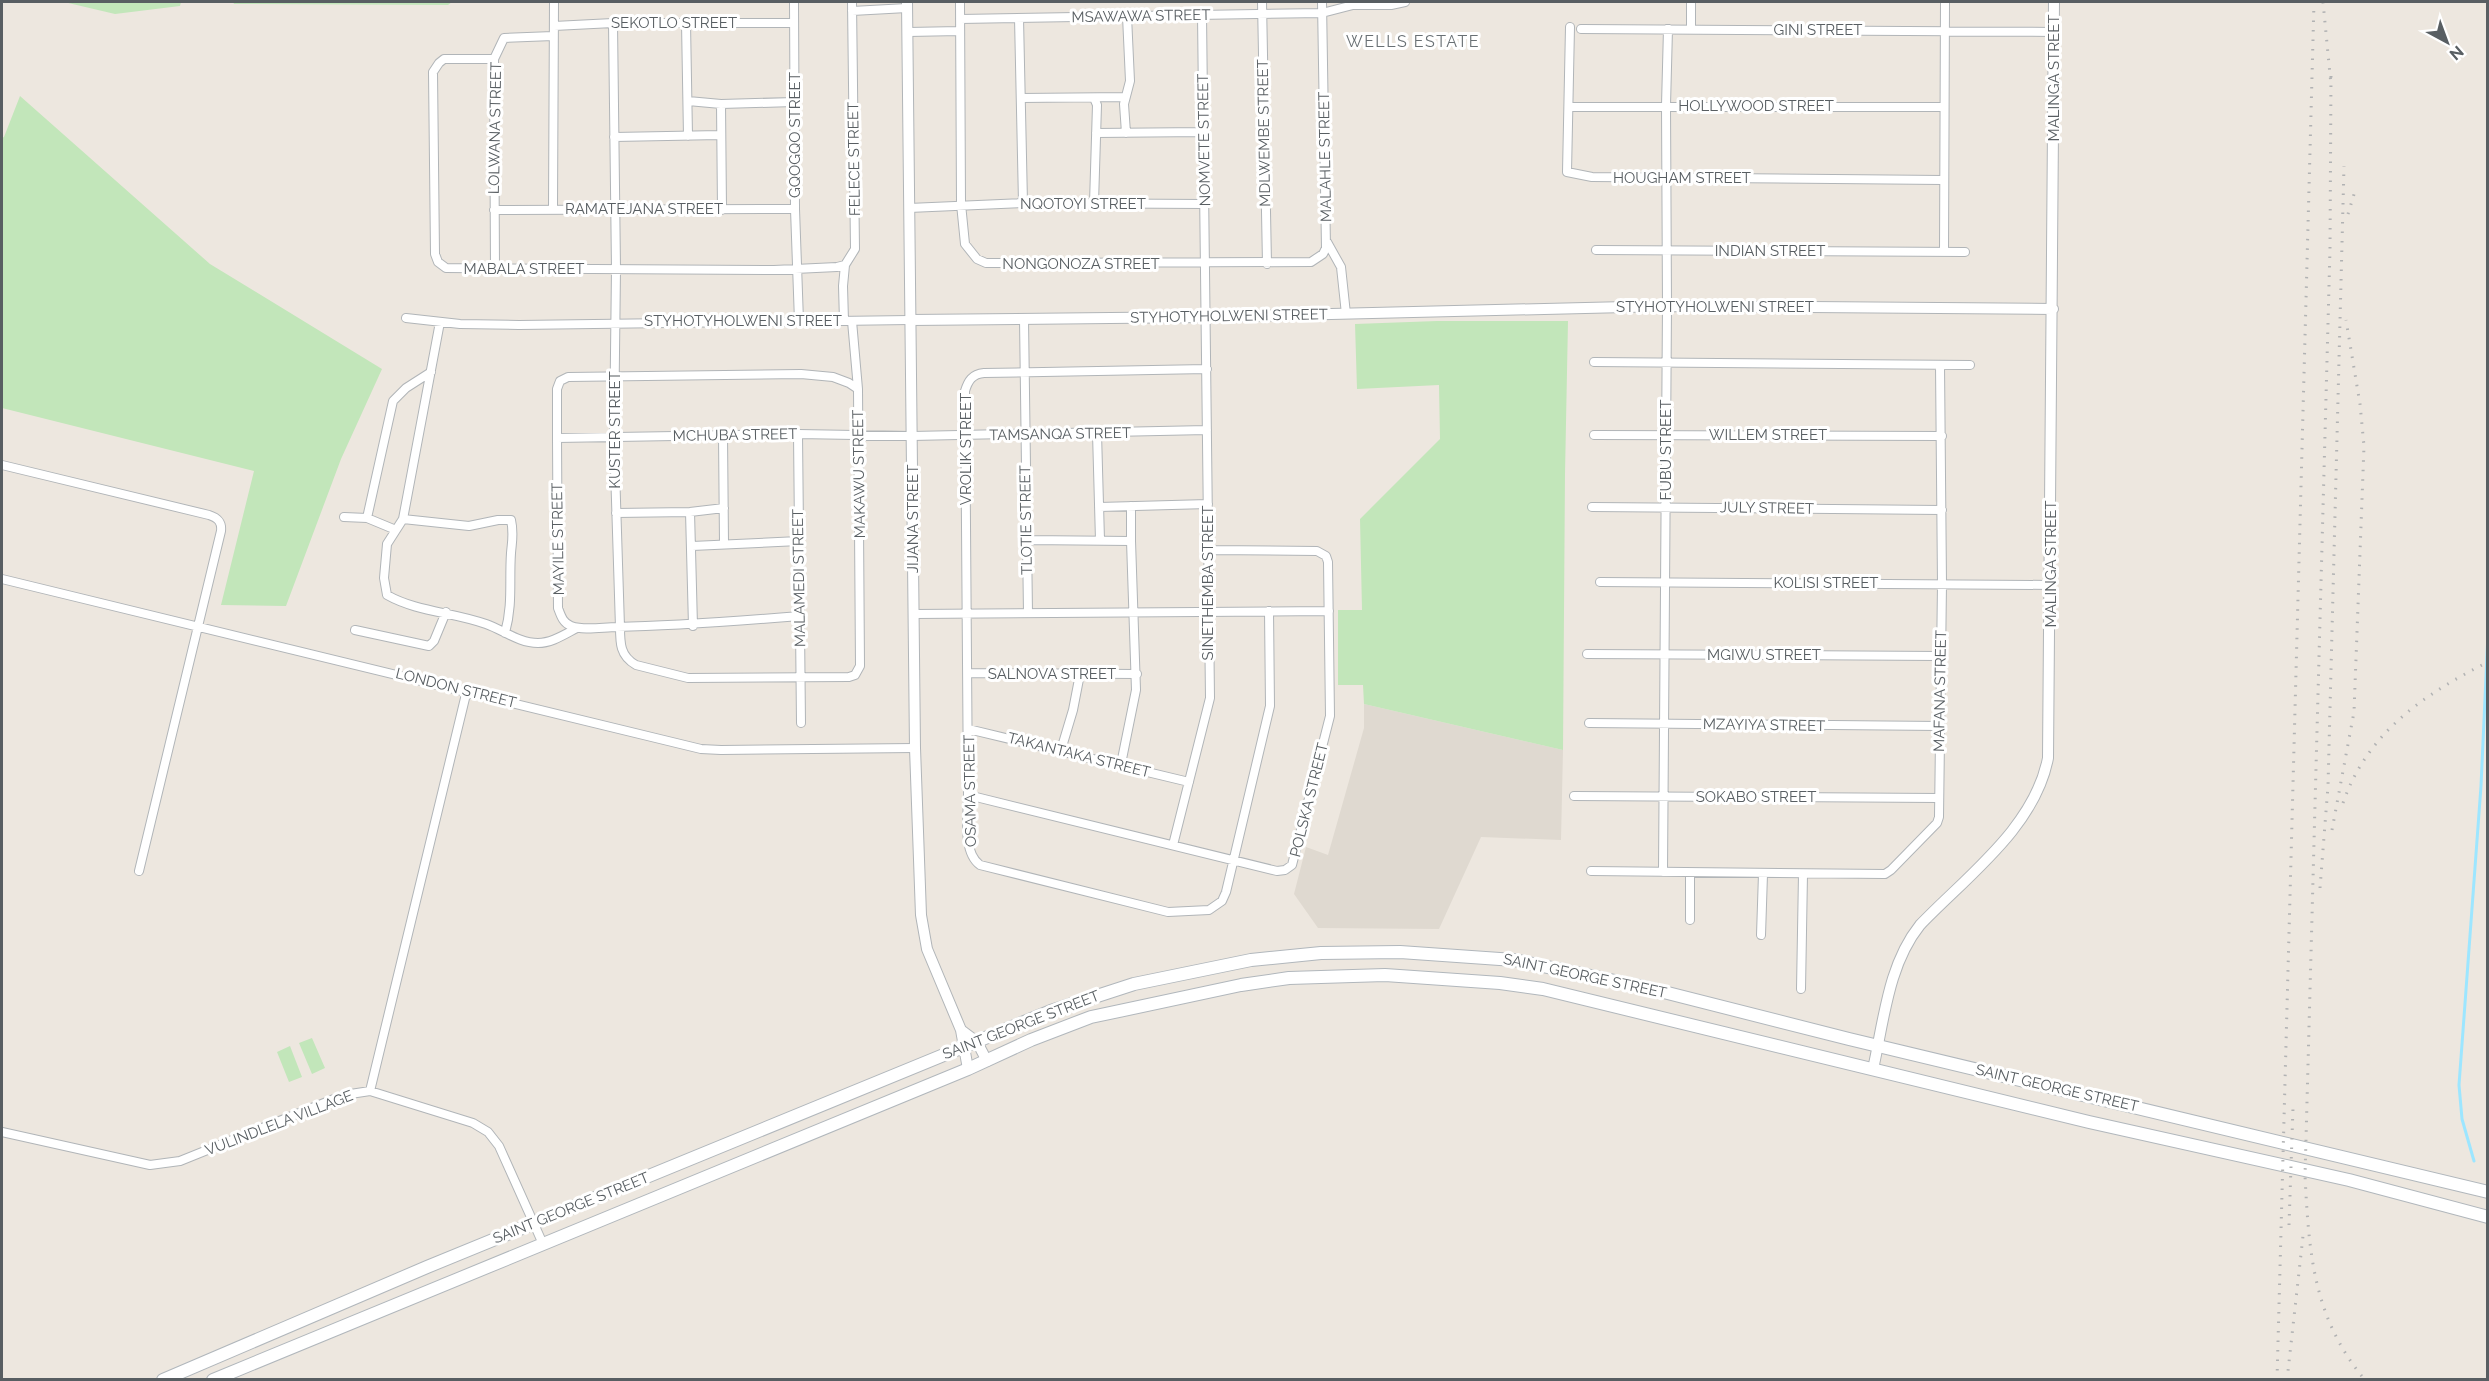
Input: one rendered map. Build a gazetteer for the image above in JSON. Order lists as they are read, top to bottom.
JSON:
{
  "streets": {
    "main road": ["SAINT GEORGE STREET"],
    "street": [
      "MSAWAWA STREET",
      "SEKOTLO STREET",
      "GINI STREET",
      "MALINGA STREET",
      "HOLLYWOOD STREET",
      "LOLWANA STREET",
      "MDLWEMBE STREET",
      "GQOGQO STREET",
      "NOMVETE STREET",
      "MALAHLE STREET",
      "FELECE STREET",
      "HOUGHAM STREET",
      "NQOTOYI STREET",
      "RAMATEJANA STREET",
      "INDIAN STREET",
      "NONGONOZA STREET",
      "MABALA STREET",
      "STYHOTYHOLWENI STREET",
      "KUSTER STREET",
      "TAMSANQA STREET",
      "MCHUBA STREET",
      "WILLEM STREET",
      "VROLIK STREET",
      "FUBU STREET",
      "MAKAWU STREET",
      "JULY STREET",
      "JIJANA STREET",
      "TLOTIE STREET",
      "MAYILE STREET",
      "MALAMEDI STREET",
      "SINETHEMBA STREET",
      "KOLISI STREET",
      "MGIWU STREET",
      "SALNOVA STREET",
      "LONDON STREET",
      "MAFANA STREET",
      "MZAYIYA STREET",
      "TAKANTAKA STREET",
      "OSAMA STREET",
      "SOKABO STREET",
      "POLSKA STREET",
      "VULINDLELA VILLAGE"
    ]
  },
  "crossings": [
    ["MSAWAWA STREET", "MDLWEMBE STREET"],
    ["MSAWAWA STREET", "NOMVETE STREET"],
    ["MSAWAWA STREET", "MALAHLE STREET"],
    ["MSAWAWA STREET", "NONGONOZA STREET"],
    ["SEKOTLO STREET", "LOLWANA STREET"],
    ["SEKOTLO STREET", "GQOGQO STREET"],
    ["SEKOTLO STREET", "KUSTER STREET"],
    ["GINI STREET", "MALINGA STREET"],
    ["GINI STREET", "FUBU STREET"],
    ["MALINGA STREET", "STYHOTYHOLWENI STREET"],
    ["MALINGA STREET", "KOLISI STREET"],
    ["MALINGA STREET", "SAINT GEORGE STREET"],
    ["HOLLYWOOD STREET", "HOUGHAM STREET"],
    ["HOLLYWOOD STREET", "FUBU STREET"],
    ["LOLWANA STREET", "RAMATEJANA STREET"],
    ["LOLWANA STREET", "MABALA STREET"],
    ["MDLWEMBE STREET", "MALAHLE STREET"],
    ["MDLWEMBE STREET", "NONGONOZA STREET"],
    ["GQOGQO STREET", "RAMATEJANA STREET"],
    ["GQOGQO STREET", "MABALA STREET"],
    ["GQOGQO STREET", "STYHOTYHOLWENI STREET"],
    ["NOMVETE STREET", "NQOTOYI STREET"],
    ["NOMVETE STREET", "NONGONOZA STREET"],
    ["NOMVETE STREET", "STYHOTYHOLWENI STREET"],
    ["NOMVETE STREET", "SINETHEMBA STREET"],
    ["MALAHLE STREET", "NONGONOZA STREET"],
    ["FELECE STREET", "STYHOTYHOLWENI STREET"],
    ["FELECE STREET", "MAKAWU STREET"],
    ["HOUGHAM STREET", "FUBU STREET"],
    ["NQOTOYI STREET", "NONGONOZA STREET"],
    ["NQOTOYI STREET", "JIJANA STREET"],
    ["RAMATEJANA STREET", "KUSTER STREET"],
    ["INDIAN STREET", "FUBU STREET"],
    ["MABALA STREET", "KUSTER STREET"],
    ["STYHOTYHOLWENI STREET", "KUSTER STREET"],
    ["STYHOTYHOLWENI STREET", "FUBU STREET"],
    ["STYHOTYHOLWENI STREET", "JIJANA STREET"],
    ["STYHOTYHOLWENI STREET", "TLOTIE STREET"],
    ["STYHOTYHOLWENI STREET", "SINETHEMBA STREET"],
    ["KUSTER STREET", "MCHUBA STREET"],
    ["KUSTER STREET", "MAKAWU STREET"],
    ["KUSTER STREET", "MAYILE STREET"],
    ["KUSTER STREET", "MALAMEDI STREET"],
    ["TAMSANQA STREET", "MCHUBA STREET"],
    ["TAMSANQA STREET", "VROLIK STREET"],
    ["TAMSANQA STREET", "JIJANA STREET"],
    ["TAMSANQA STREET", "TLOTIE STREET"],
    ["TAMSANQA STREET", "SINETHEMBA STREET"],
    ["MCHUBA STREET", "MAKAWU STREET"],
    ["MCHUBA STREET", "JIJANA STREET"],
    ["MCHUBA STREET", "MAYILE STREET"],
    ["MCHUBA STREET", "MALAMEDI STREET"],
    ["WILLEM STREET", "FUBU STREET"],
    ["WILLEM STREET", "MAFANA STREET"],
    ["VROLIK STREET", "TLOTIE STREET"],
    ["VROLIK STREET", "SINETHEMBA STREET"],
    ["VROLIK STREET", "OSAMA STREET"],
    ["FUBU STREET", "JULY STREET"],
    ["FUBU STREET", "KOLISI STREET"],
    ["FUBU STREET", "MGIWU STREET"],
    ["FUBU STREET", "MAFANA STREET"],
    ["FUBU STREET", "MZAYIYA STREET"],
    ["FUBU STREET", "SOKABO STREET"],
    ["MAKAWU STREET", "MAYILE STREET"],
    ["MAKAWU STREET", "MALAMEDI STREET"],
    ["JULY STREET", "MAFANA STREET"],
    ["JIJANA STREET", "LONDON STREET"],
    ["JIJANA STREET", "SAINT GEORGE STREET"],
    ["SINETHEMBA STREET", "TAKANTAKA STREET"],
    ["SINETHEMBA STREET", "POLSKA STREET"],
    ["KOLISI STREET", "MAFANA STREET"],
    ["MGIWU STREET", "MAFANA STREET"],
    ["SALNOVA STREET", "OSAMA STREET"],
    ["MAFANA STREET", "MZAYIYA STREET"],
    ["MAFANA STREET", "SOKABO STREET"],
    ["TAKANTAKA STREET", "OSAMA STREET"],
    ["OSAMA STREET", "POLSKA STREET"],
    ["SAINT GEORGE STREET", "VULINDLELA VILLAGE"]
  ],
  "districts": ["WELLS ESTATE"],
  "north": "bottom right"
}
